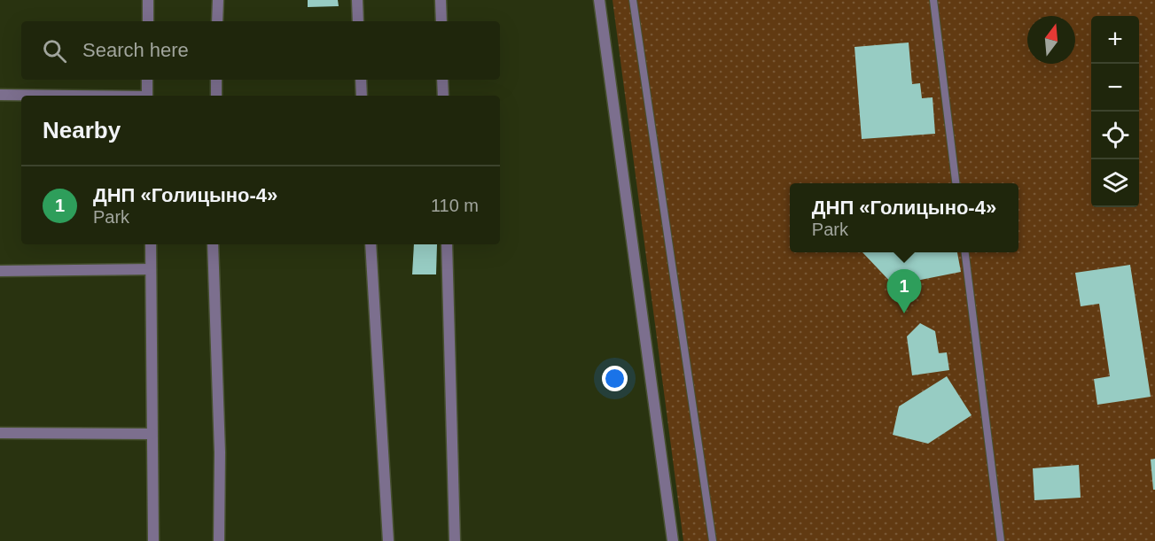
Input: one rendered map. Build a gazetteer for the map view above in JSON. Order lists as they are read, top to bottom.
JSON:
{
  "north": "top",
  "page": {
    "map_buttons": ["+", "−"],
    "search": "Search here",
    "heading": "Nearby",
    "list": [
      {
        "mark": "1",
        "name": "ДНП «Голицыно-4»",
        "note": "Park",
        "value": "110 m"
      }
    ],
    "popup": ["ДНП «Голицыно-4»", "Park"],
    "pins": "1"
  }
}
